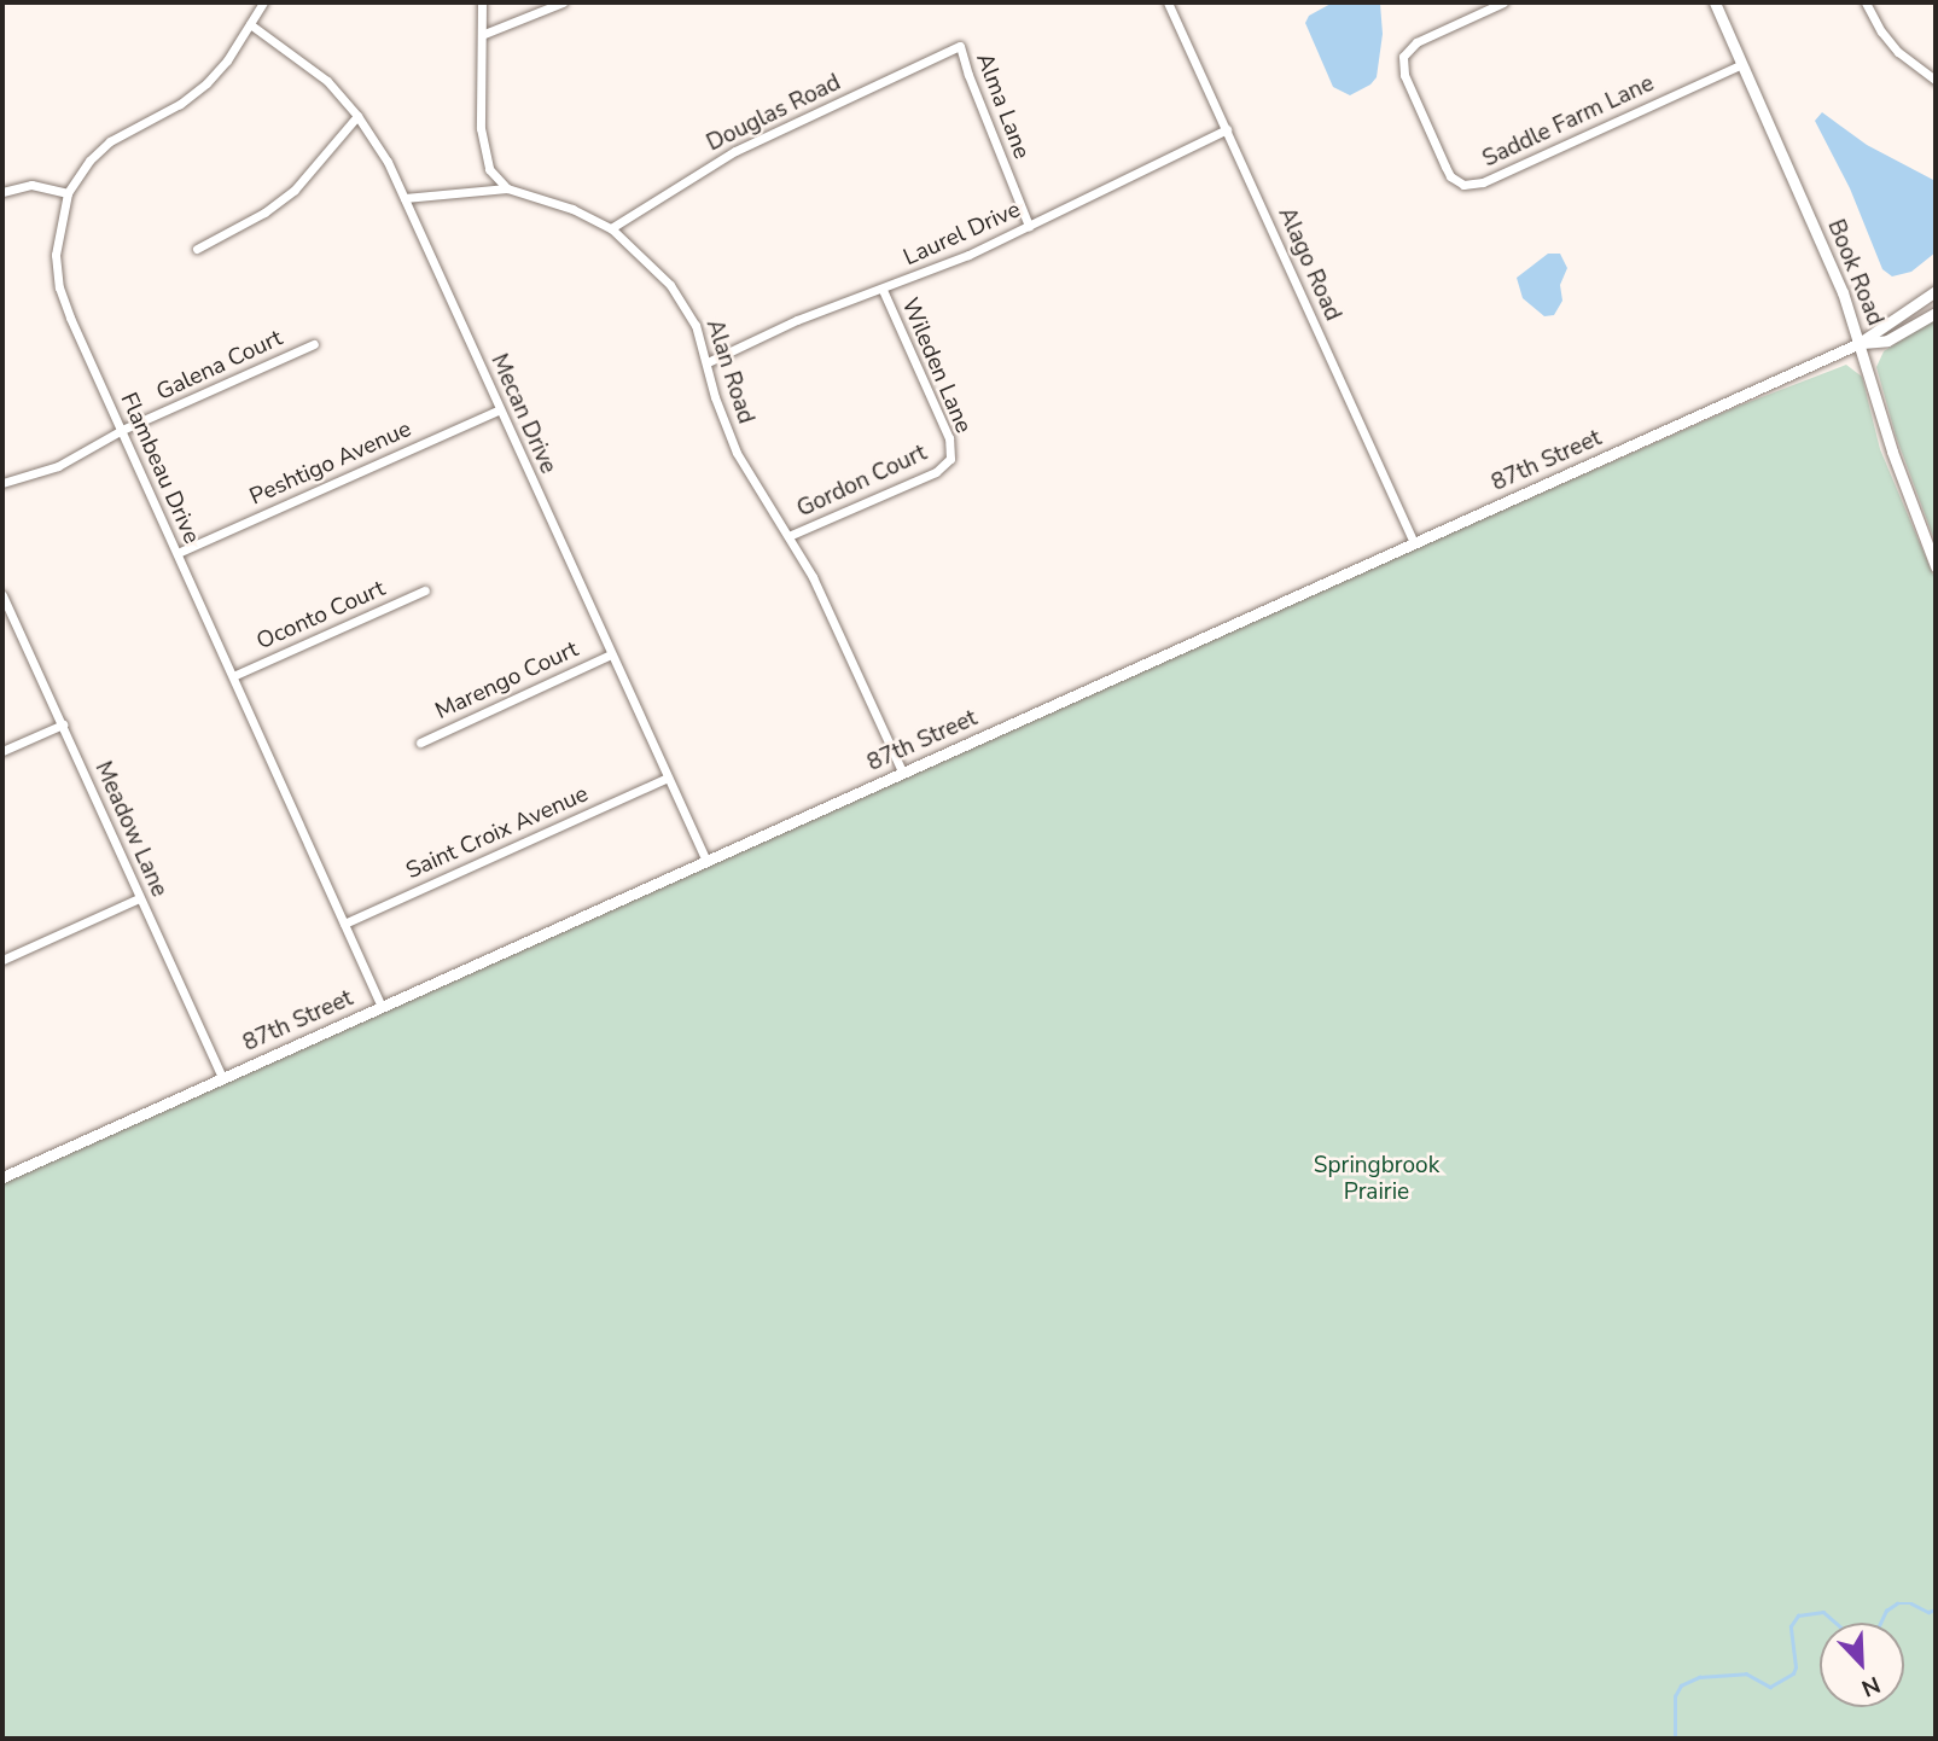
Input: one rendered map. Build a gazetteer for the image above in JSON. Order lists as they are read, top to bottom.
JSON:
{
  "streets": {
    "street": [
      "Alma Lane",
      "Douglas Road",
      "Saddle Farm Lane",
      "Laurel Drive",
      "Alago Road",
      "Book Road",
      "Galena Court",
      "Wileden Lane",
      "Alan Road",
      "Mecan Drive",
      "87th Street",
      "Peshtigo Avenue",
      "Flambeau Drive",
      "Gordon Court",
      "Oconto Court",
      "Marengo Court",
      "Meadow Lane",
      "Saint Croix Avenue"
    ]
  },
  "crossings": [
    ["Alma Lane", "Douglas Road"],
    ["Alma Lane", "Laurel Drive"],
    ["Douglas Road", "Alan Road"],
    ["Saddle Farm Lane", "Book Road"],
    ["Laurel Drive", "Alago Road"],
    ["Laurel Drive", "Wileden Lane"],
    ["Laurel Drive", "Alan Road"],
    ["Alago Road", "87th Street"],
    ["Book Road", "87th Street"],
    ["Galena Court", "Flambeau Drive"],
    ["Wileden Lane", "Gordon Court"],
    ["Alan Road", "87th Street"],
    ["Alan Road", "Gordon Court"],
    ["Mecan Drive", "87th Street"],
    ["Mecan Drive", "Peshtigo Avenue"],
    ["Mecan Drive", "Flambeau Drive"],
    ["Mecan Drive", "Marengo Court"],
    ["Mecan Drive", "Saint Croix Avenue"],
    ["87th Street", "Flambeau Drive"],
    ["87th Street", "Meadow Lane"],
    ["Peshtigo Avenue", "Flambeau Drive"],
    ["Flambeau Drive", "Oconto Court"],
    ["Flambeau Drive", "Saint Croix Avenue"]
  ],
  "parks": ["Springbrook Prairie"],
  "north": "bottom right"
}
